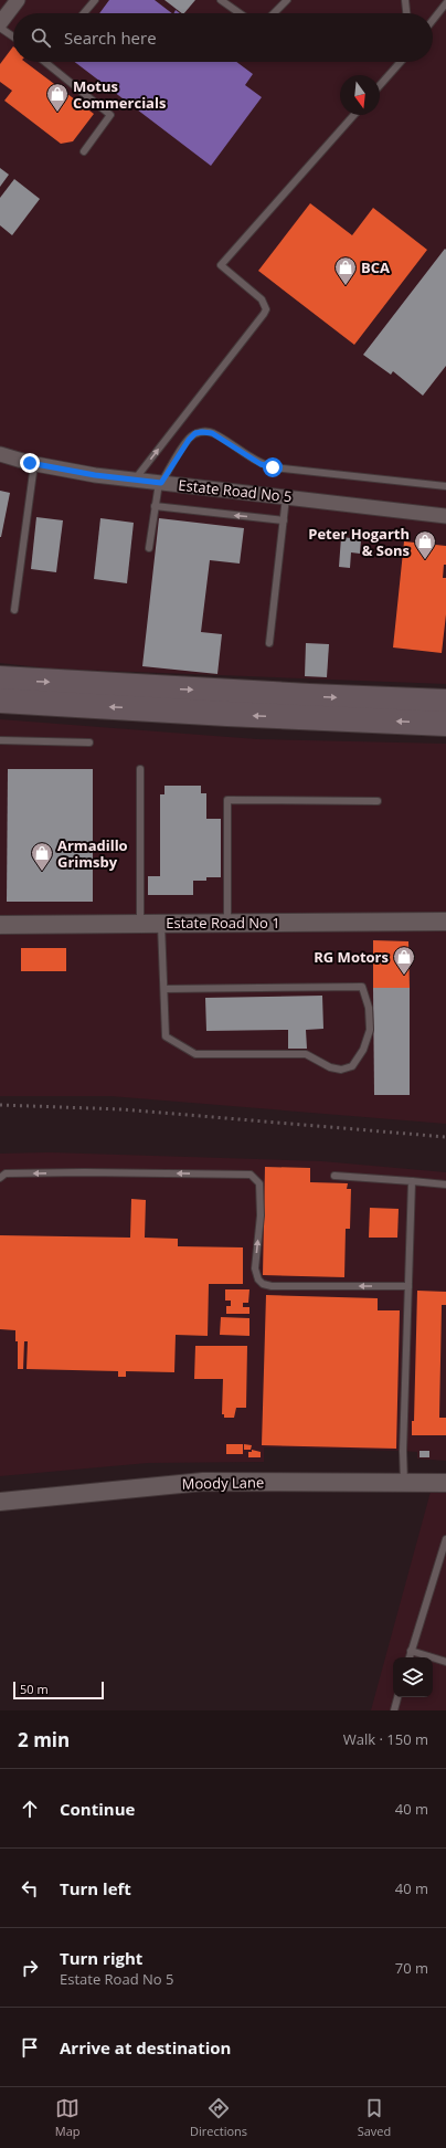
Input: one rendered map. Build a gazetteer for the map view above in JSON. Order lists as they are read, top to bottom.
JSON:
{
  "streets": {
    "street": ["Estate Road No 5", "Estate Road No 1", "Moody Lane"]
  },
  "places": {
    "shop": [
      "Motus Commercials",
      "BCA",
      "Peter Hogarth & Sons",
      "Armadillo Grimsby",
      "RG Motors"
    ]
  },
  "scale_bar": "50 m",
  "north": "bottom",
  "page": {
    "search": "Search here",
    "scale": "50 m",
    "heading": ["2 min", "Walk · 150 m"],
    "list": [
      ["Continue", "40 m"],
      ["Turn left", "40 m"],
      ["Turn right", "Estate Road No 5", "70 m"],
      "Arrive at destination"
    ],
    "nav": ["Map", "Directions", "Saved"]
  }
}
